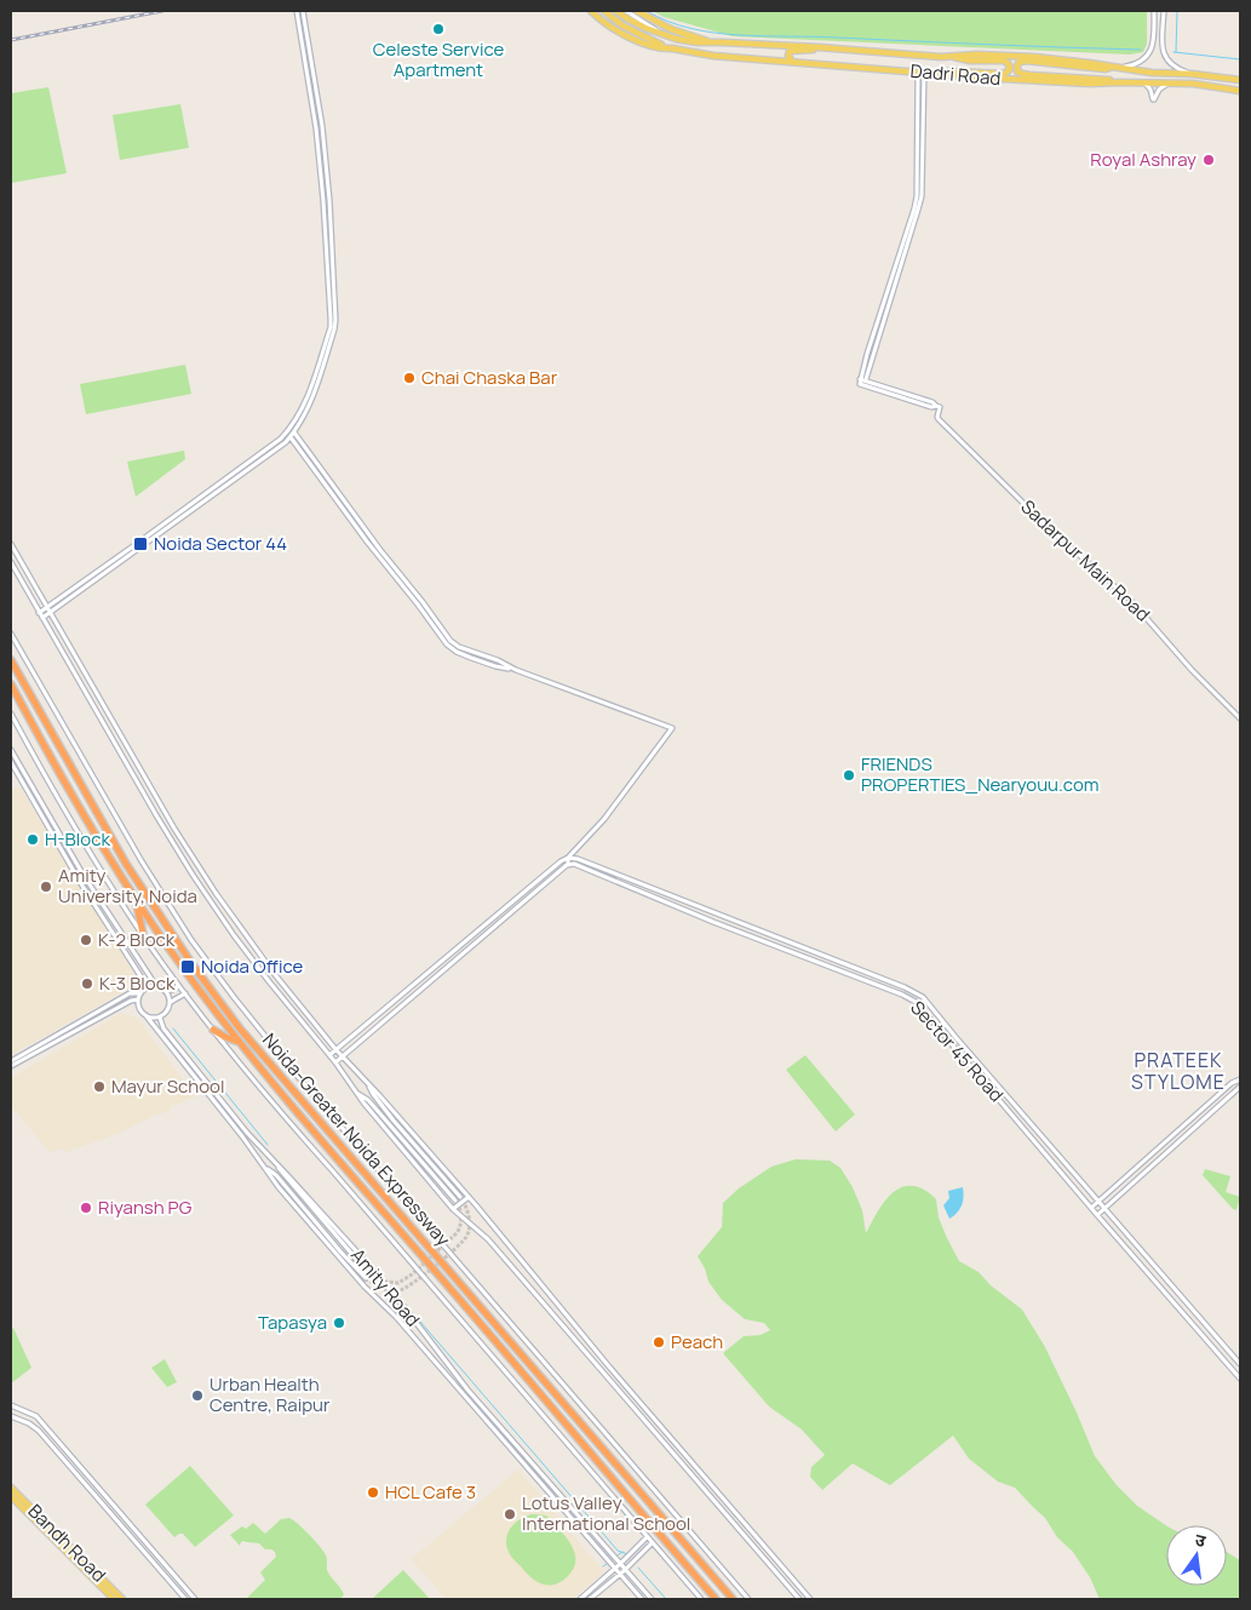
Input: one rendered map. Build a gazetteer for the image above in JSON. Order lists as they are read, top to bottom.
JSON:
{
  "streets": {
    "highway": ["Noida-Greater Noida Expressway"],
    "main road": ["Dadri Road", "Bandh Road"],
    "street": ["Sadarpur Main Road", "Sector 45 Road", "Amity Road"]
  },
  "districts": ["PRATEEK STYLOME"],
  "places": {
    "other": [
      "Celeste Service Apartment",
      "Royal Ashray",
      "Chai Chaska Bar",
      "FRIENDS PROPERTIES_Nearyouu.com",
      "H-Block",
      "Amity University, Noida",
      "K-2 Block",
      "K-3 Block",
      "Mayur School",
      "Riyansh PG",
      "Tapasya",
      "Peach",
      "Urban Health Centre, Raipur",
      "HCL Cafe 3",
      "Lotus Valley International School"
    ],
    "transit": ["Noida Sector 44", "Noida Office"]
  },
  "north": "top"
}
